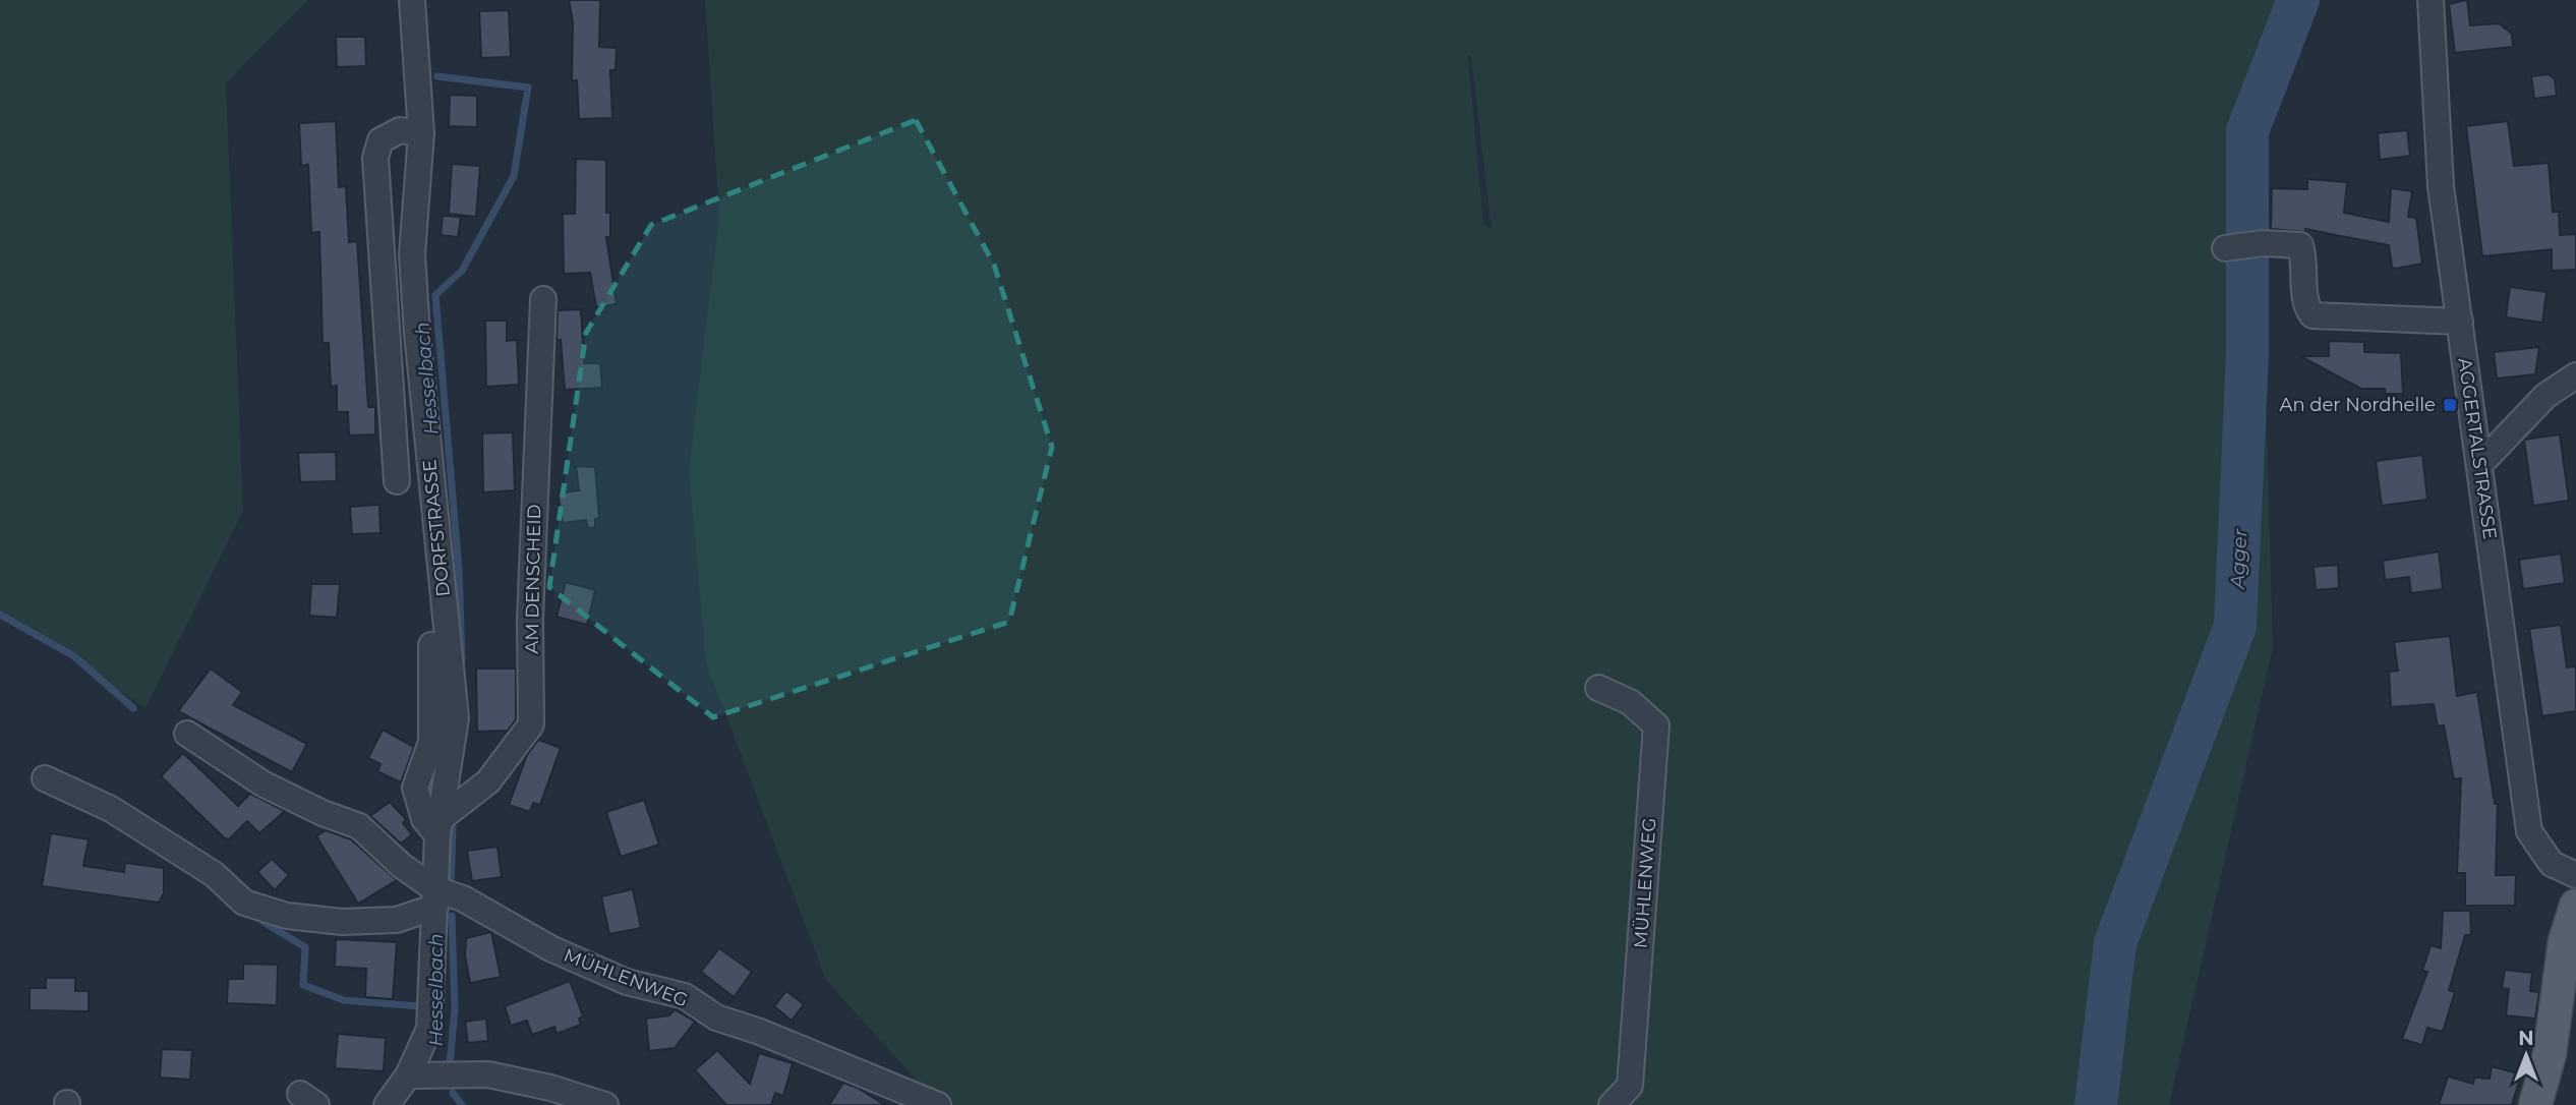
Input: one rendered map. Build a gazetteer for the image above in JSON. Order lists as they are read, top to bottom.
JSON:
{
  "streets": {
    "street": [
      "AGGERTALSTRASSE",
      "DORFSTRASSE",
      "AM DENSCHEID",
      "MÜHLENWEG"
    ]
  },
  "crossings": [
    ["DORFSTRASSE", "AM DENSCHEID"],
    ["DORFSTRASSE", "MÜHLENWEG"]
  ],
  "water": ["Hesselbach", "Agger"],
  "places": {
    "transit": ["An der Nordhelle"]
  },
  "north": "top"
}
